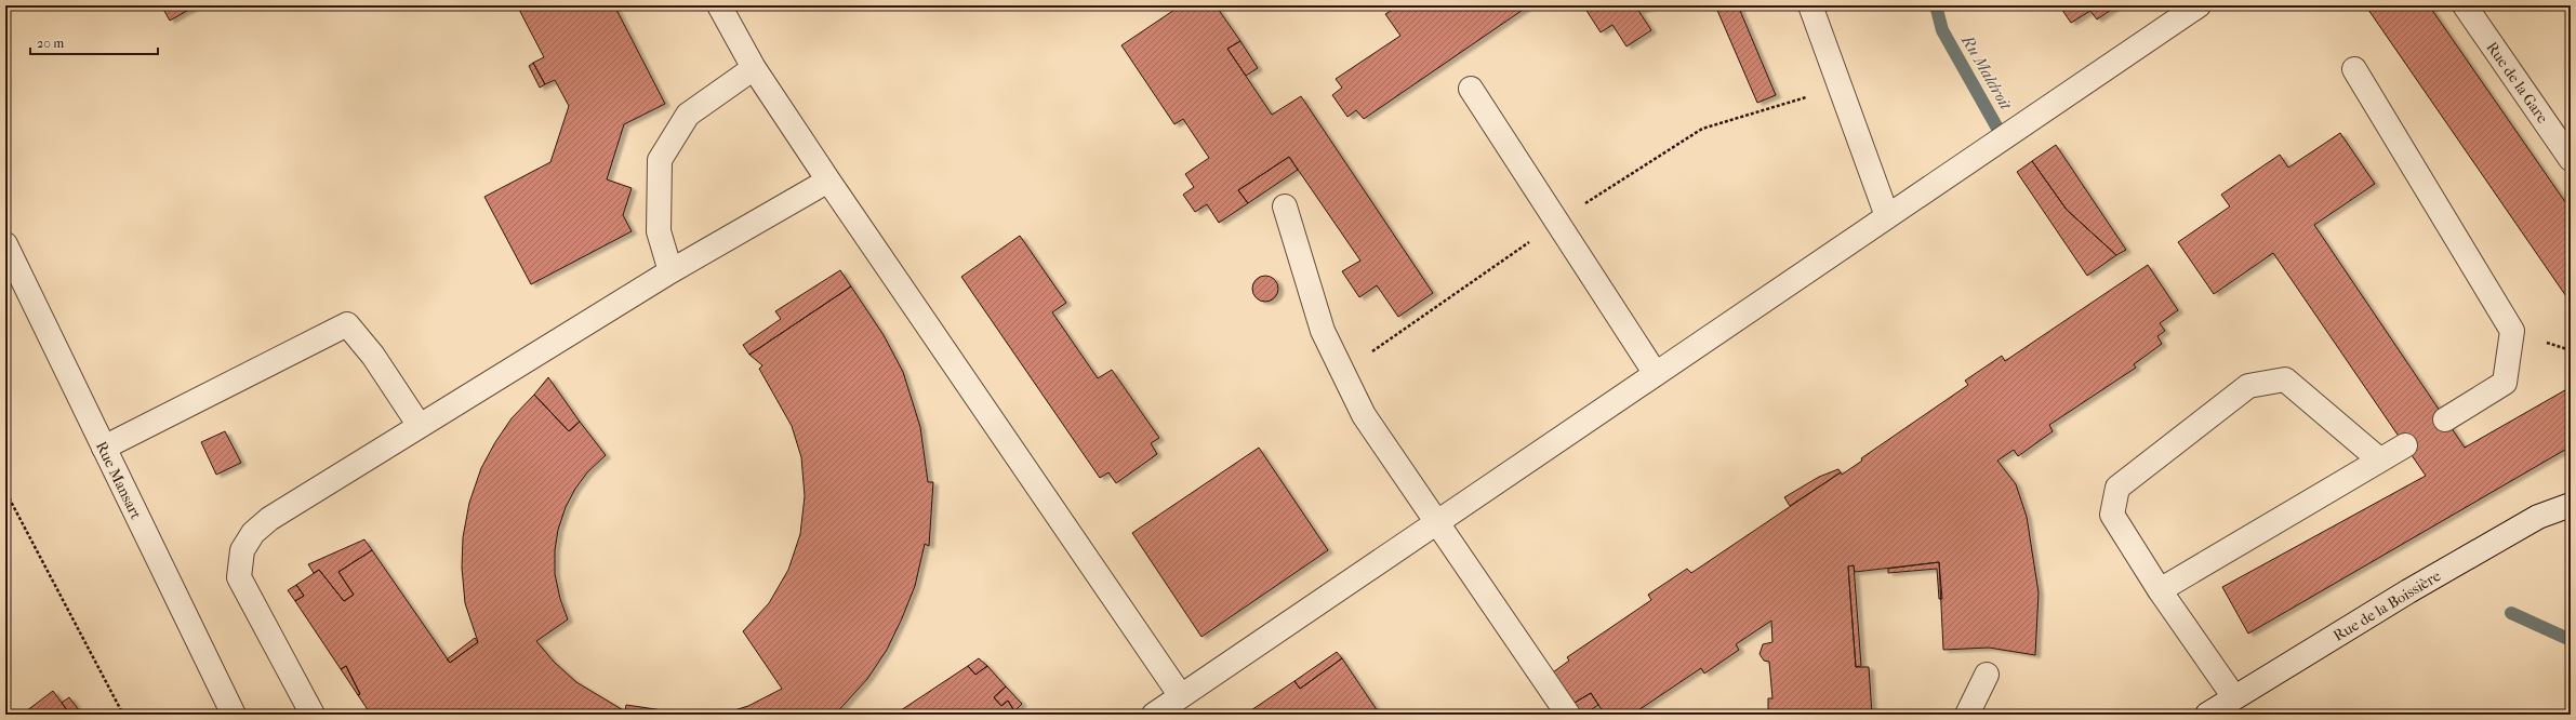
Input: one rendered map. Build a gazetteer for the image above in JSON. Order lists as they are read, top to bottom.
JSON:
{
  "streets": {
    "street": ["Rue de la Gare", "Rue Mansart", "Rue de la Boissière"]
  },
  "water": ["Ru Maldroit"],
  "scale_bar": "20 m"
}
